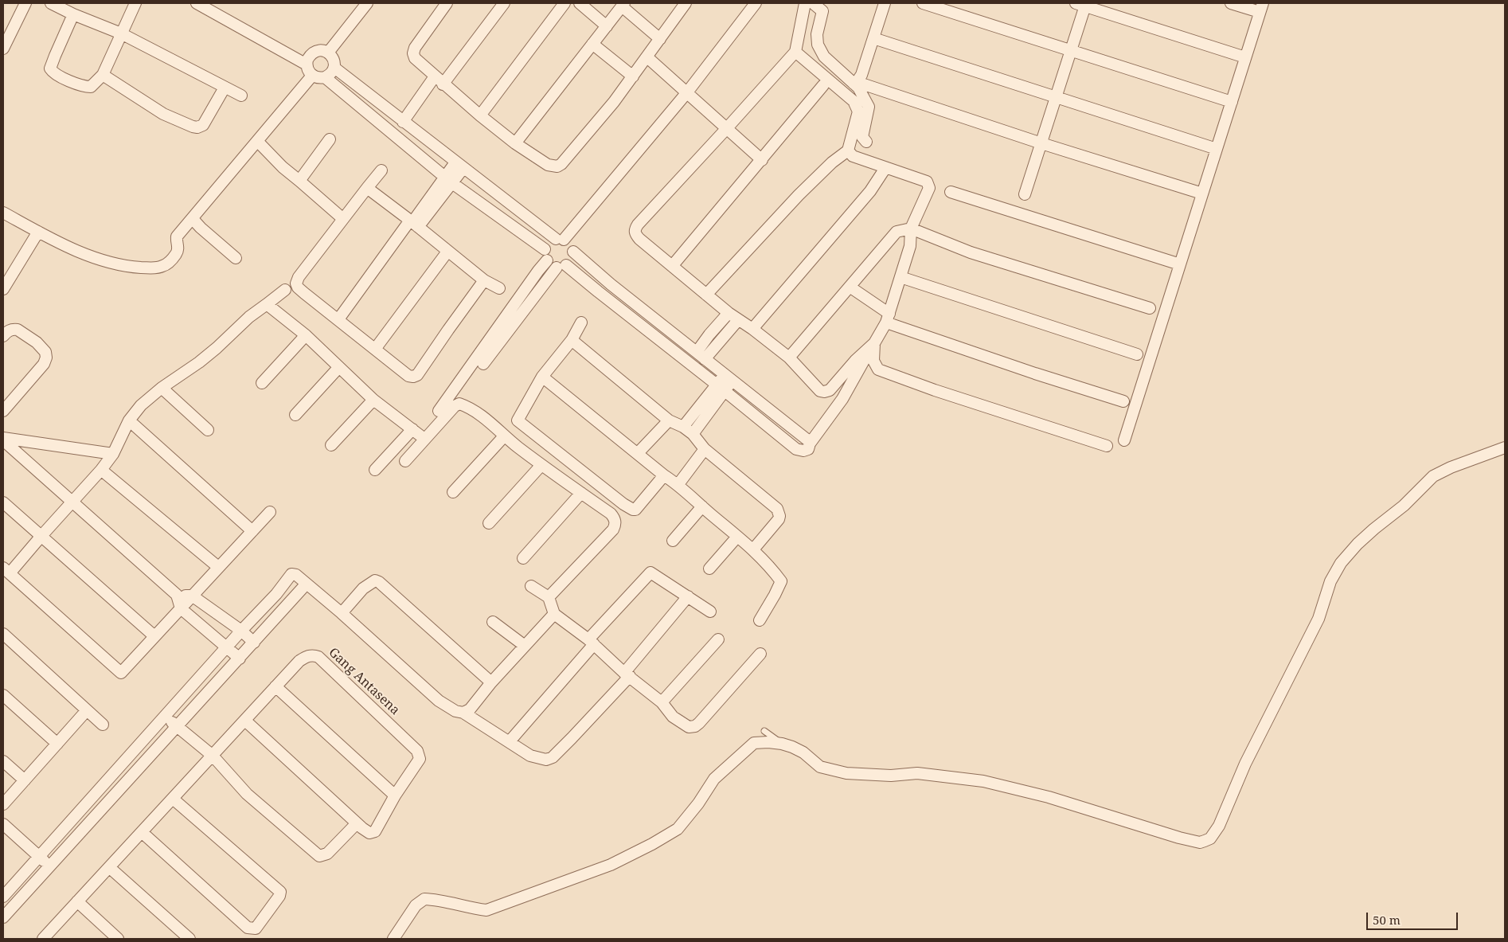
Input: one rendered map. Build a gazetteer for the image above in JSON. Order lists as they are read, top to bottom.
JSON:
{
  "streets": {
    "street": ["Gang Antasena"]
  },
  "scale_bar": "50 m"
}
